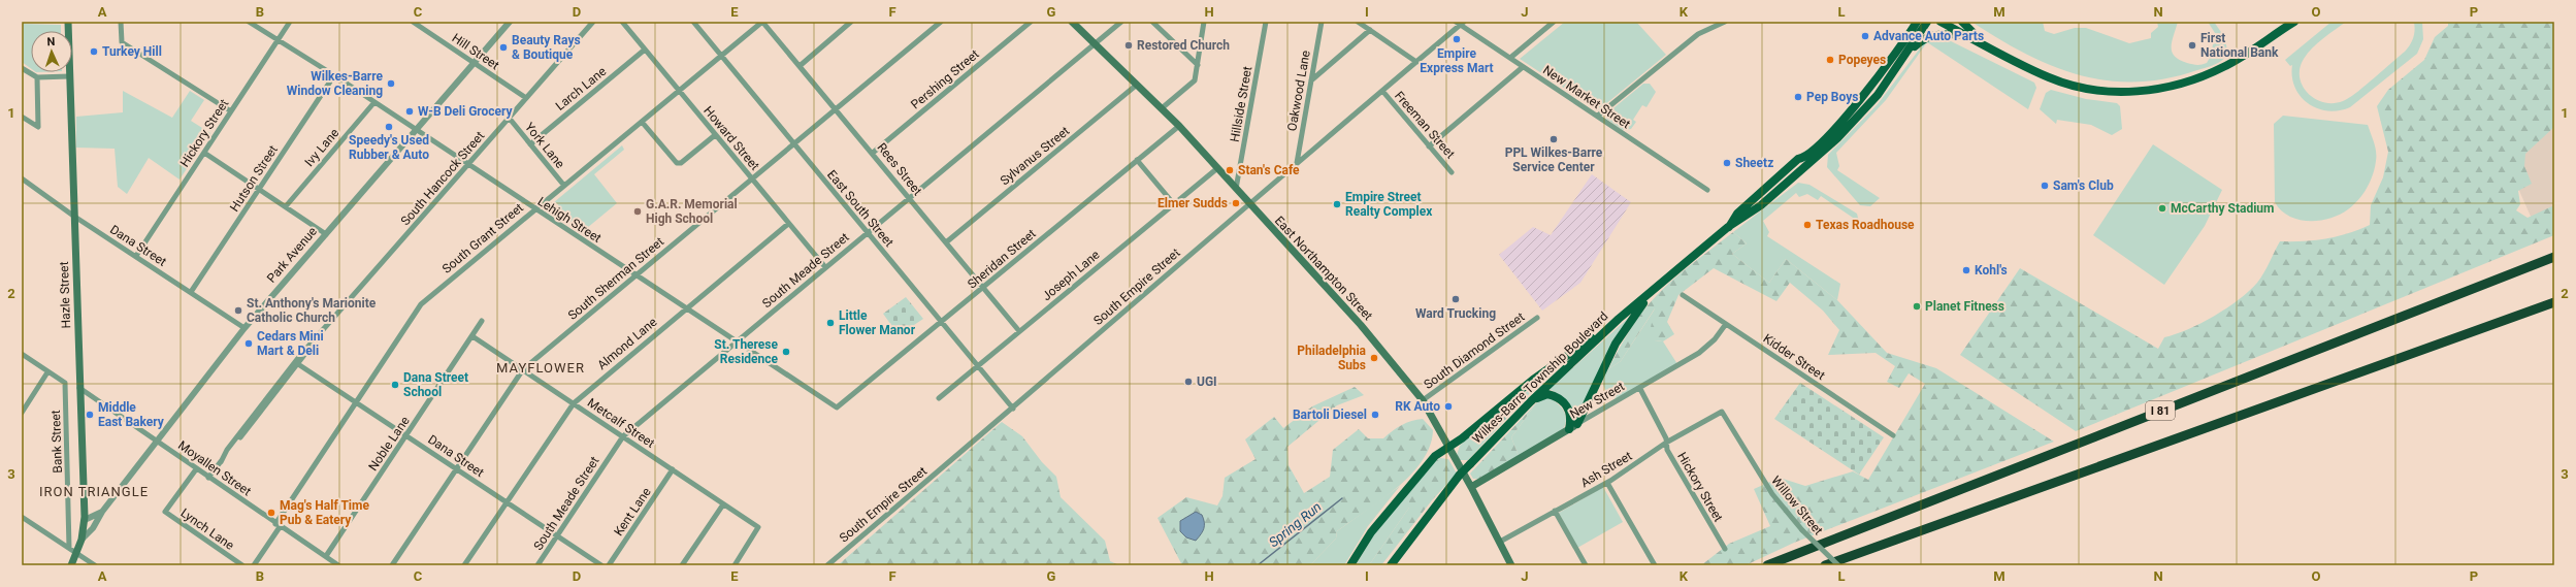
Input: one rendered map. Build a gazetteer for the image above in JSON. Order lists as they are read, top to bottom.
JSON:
{
  "streets": {
    "highway": ["I 81"],
    "main road": [
      "East Northampton Street",
      "Hazle Street",
      "Wilkes-Barre Township Boulevard",
      "New Street"
    ],
    "street": [
      "Hill Street",
      "Pershing Street",
      "Larch Lane",
      "Oakwood Lane",
      "New Market Street",
      "Hillside Street",
      "Freeman Street",
      "Hickory Street",
      "Howard Street",
      "York Lane",
      "Ivy Lane",
      "Sylvanus Street",
      "Rees Street",
      "Hutson Street",
      "South Hancock Street",
      "East South Street",
      "Lehigh Street",
      "South Grant Street",
      "Dana Street",
      "Park Avenue",
      "Sheridan Street",
      "South Meade Street",
      "Joseph Lane",
      "South Sherman Street",
      "South Empire Street",
      "Almond Lane",
      "South Diamond Street",
      "Kidder Street",
      "Metcalf Street",
      "Bank Street",
      "Noble Lane",
      "Moyallen Street",
      "Ash Street",
      "Willow Street",
      "Kent Lane",
      "Lynch Lane"
    ]
  },
  "crossings": [
    ["Hill Street", "South Hancock Street"],
    ["Hill Street", "Park Avenue"],
    ["Pershing Street", "Rees Street"],
    ["Larch Lane", "Howard Street"],
    ["Larch Lane", "York Lane"],
    ["Oakwood Lane", "South Empire Street"],
    ["New Market Street", "South Empire Street"],
    ["Hillside Street", "East Northampton Street"],
    ["Freeman Street", "South Empire Street"],
    ["Hickory Street", "Lehigh Street"],
    ["Hickory Street", "Dana Street"],
    ["Hickory Street", "New Street"],
    ["Hickory Street", "Ash Street"],
    ["Howard Street", "South Grant Street"],
    ["Howard Street", "South Meade Street"],
    ["Howard Street", "South Sherman Street"],
    ["Howard Street", "Almond Lane"],
    ["York Lane", "South Hancock Street"],
    ["York Lane", "South Grant Street"],
    ["Ivy Lane", "Lehigh Street"],
    ["Sylvanus Street", "Rees Street"],
    ["Sylvanus Street", "East Northampton Street"],
    ["Rees Street", "South Grant Street"],
    ["Rees Street", "Sheridan Street"],
    ["Rees Street", "South Meade Street"],
    ["Rees Street", "Joseph Lane"],
    ["Rees Street", "South Sherman Street"],
    ["Hutson Street", "Lehigh Street"],
    ["Hutson Street", "Dana Street"],
    ["South Hancock Street", "Lehigh Street"],
    ["South Hancock Street", "Dana Street"],
    ["South Hancock Street", "Moyallen Street"],
    ["East South Street", "South Grant Street"],
    ["East South Street", "Sheridan Street"],
    ["East South Street", "South Meade Street"],
    ["East South Street", "Joseph Lane"],
    ["East South Street", "South Sherman Street"],
    ["East South Street", "South Empire Street"],
    ["Lehigh Street", "South Grant Street"],
    ["Lehigh Street", "Park Avenue"],
    ["Lehigh Street", "Sheridan Street"],
    ["Lehigh Street", "South Meade Street"],
    ["Lehigh Street", "South Sherman Street"],
    ["Lehigh Street", "Almond Lane"],
    ["South Grant Street", "Dana Street"],
    ["South Grant Street", "Moyallen Street"],
    ["Dana Street", "Park Avenue"],
    ["Dana Street", "South Meade Street"],
    ["Dana Street", "South Sherman Street"],
    ["Dana Street", "Hazle Street"],
    ["Dana Street", "Almond Lane"],
    ["Dana Street", "Noble Lane"],
    ["Park Avenue", "Hazle Street"],
    ["Park Avenue", "Moyallen Street"],
    ["Sheridan Street", "East Northampton Street"],
    ["East Northampton Street", "South Meade Street"],
    ["East Northampton Street", "Joseph Lane"],
    ["East Northampton Street", "South Empire Street"],
    ["East Northampton Street", "South Diamond Street"],
    ["East Northampton Street", "New Street"],
    ["East Northampton Street", "Ash Street"],
    ["South Meade Street", "Metcalf Street"],
    ["South Sherman Street", "Metcalf Street"],
    ["Hazle Street", "Bank Street"],
    ["Hazle Street", "Moyallen Street"],
    ["Almond Lane", "Metcalf Street"],
    ["Kidder Street", "New Street"],
    ["Metcalf Street", "Noble Lane"],
    ["Metcalf Street", "Kent Lane"],
    ["Noble Lane", "Moyallen Street"],
    ["Moyallen Street", "Lynch Lane"],
    ["Ash Street", "Willow Street"]
  ],
  "districts": ["MAYFLOWER", "IRON TRIANGLE"],
  "water": ["Spring Run"],
  "places": [
    "Advance Auto Parts",
    "Empire Express Mart",
    "Restored Church",
    "First National Bank",
    "Beauty Rays & Boutique",
    "Turkey Hill",
    "Popeyes",
    "Wilkes-Barre Window Cleaning",
    "Pep Boys",
    "W-B Deli Grocery",
    "Speedy's Used Rubber & Auto",
    "PPL Wilkes-Barre Service Center",
    "Sheetz",
    "Stan's Cafe",
    "Sam's Club",
    "Elmer Sudds",
    "Empire Street Realty Complex",
    "McCarthy Stadium",
    "G.A.R. Memorial High School",
    "Texas Roadhouse",
    "Kohl's",
    "Ward Trucking",
    "Planet Fitness",
    "St. Anthony's Marionite Catholic Church",
    "Little Flower Manor",
    "Cedars Mini Mart & Deli",
    "St. Therese Residence",
    "Philadelphia Subs",
    "UGI",
    "Dana Street School",
    "RK Auto",
    "Middle East Bakery",
    "Bartoli Diesel",
    "Mag's Half Time Pub & Eatery"
  ],
  "north": "top",
  "grid": {
    "columns": [
      "A",
      "B",
      "C",
      "D",
      "E",
      "F",
      "G",
      "H",
      "I",
      "J",
      "K",
      "L",
      "M",
      "N",
      "O",
      "P"
    ],
    "rows": ["1", "2", "3"]
  }
}
